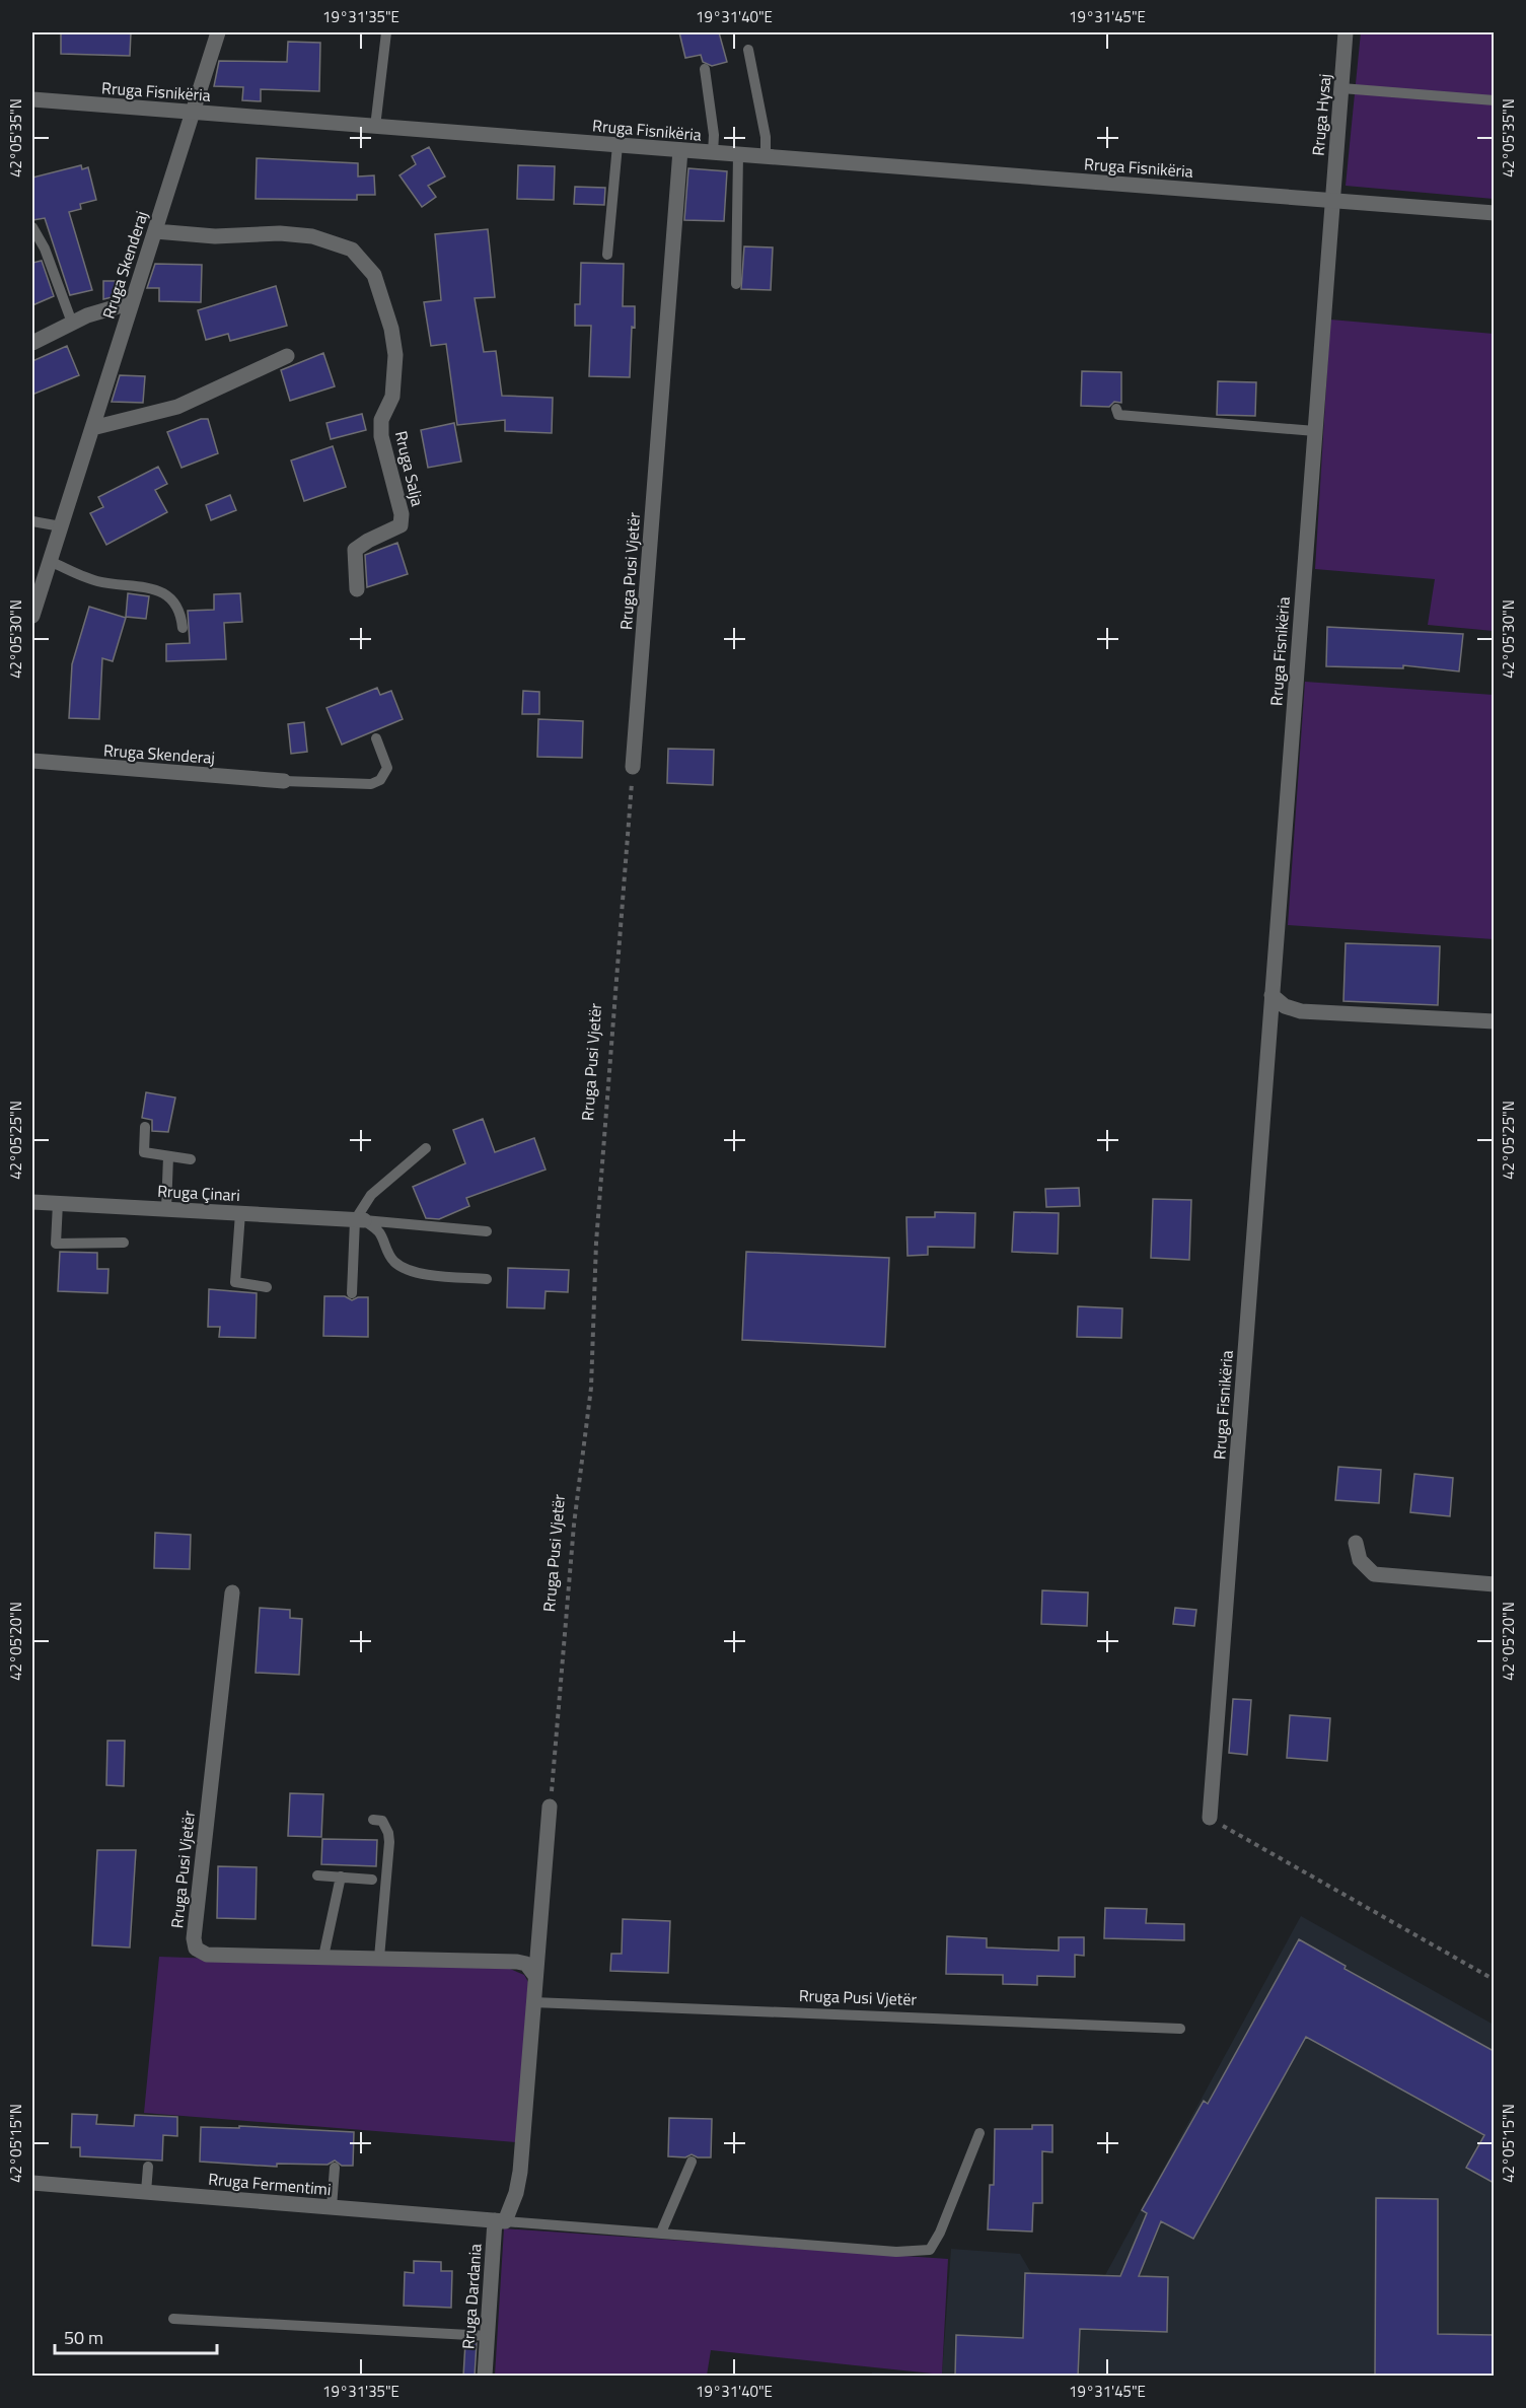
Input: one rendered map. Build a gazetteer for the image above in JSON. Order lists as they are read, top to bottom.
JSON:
{
  "streets": {
    "street": [
      "Rruga Fisnikëria",
      "Rruga Hysaj",
      "Rruga Skenderaj",
      "Rruga Salja",
      "Rruga Pusi Vjetër",
      "Rruga Çinari",
      "Rruga Fermentimi",
      "Rruga Dardania"
    ]
  },
  "crossings": [
    ["Rruga Fisnikëria", "Rruga Hysaj"],
    ["Rruga Fisnikëria", "Rruga Skenderaj"],
    ["Rruga Fisnikëria", "Rruga Pusi Vjetër"],
    ["Rruga Skenderaj", "Rruga Salja"],
    ["Rruga Fermentimi", "Rruga Dardania"]
  ],
  "scale_bar": "50 m",
  "coordinates": [
    "19°31'35\"E",
    "19°31'40\"E",
    "19°31'45\"E",
    "42°05'35\"N",
    "42°05'30\"N",
    "42°05'25\"N",
    "42°05'20\"N",
    "42°05'15\"N"
  ]
}
